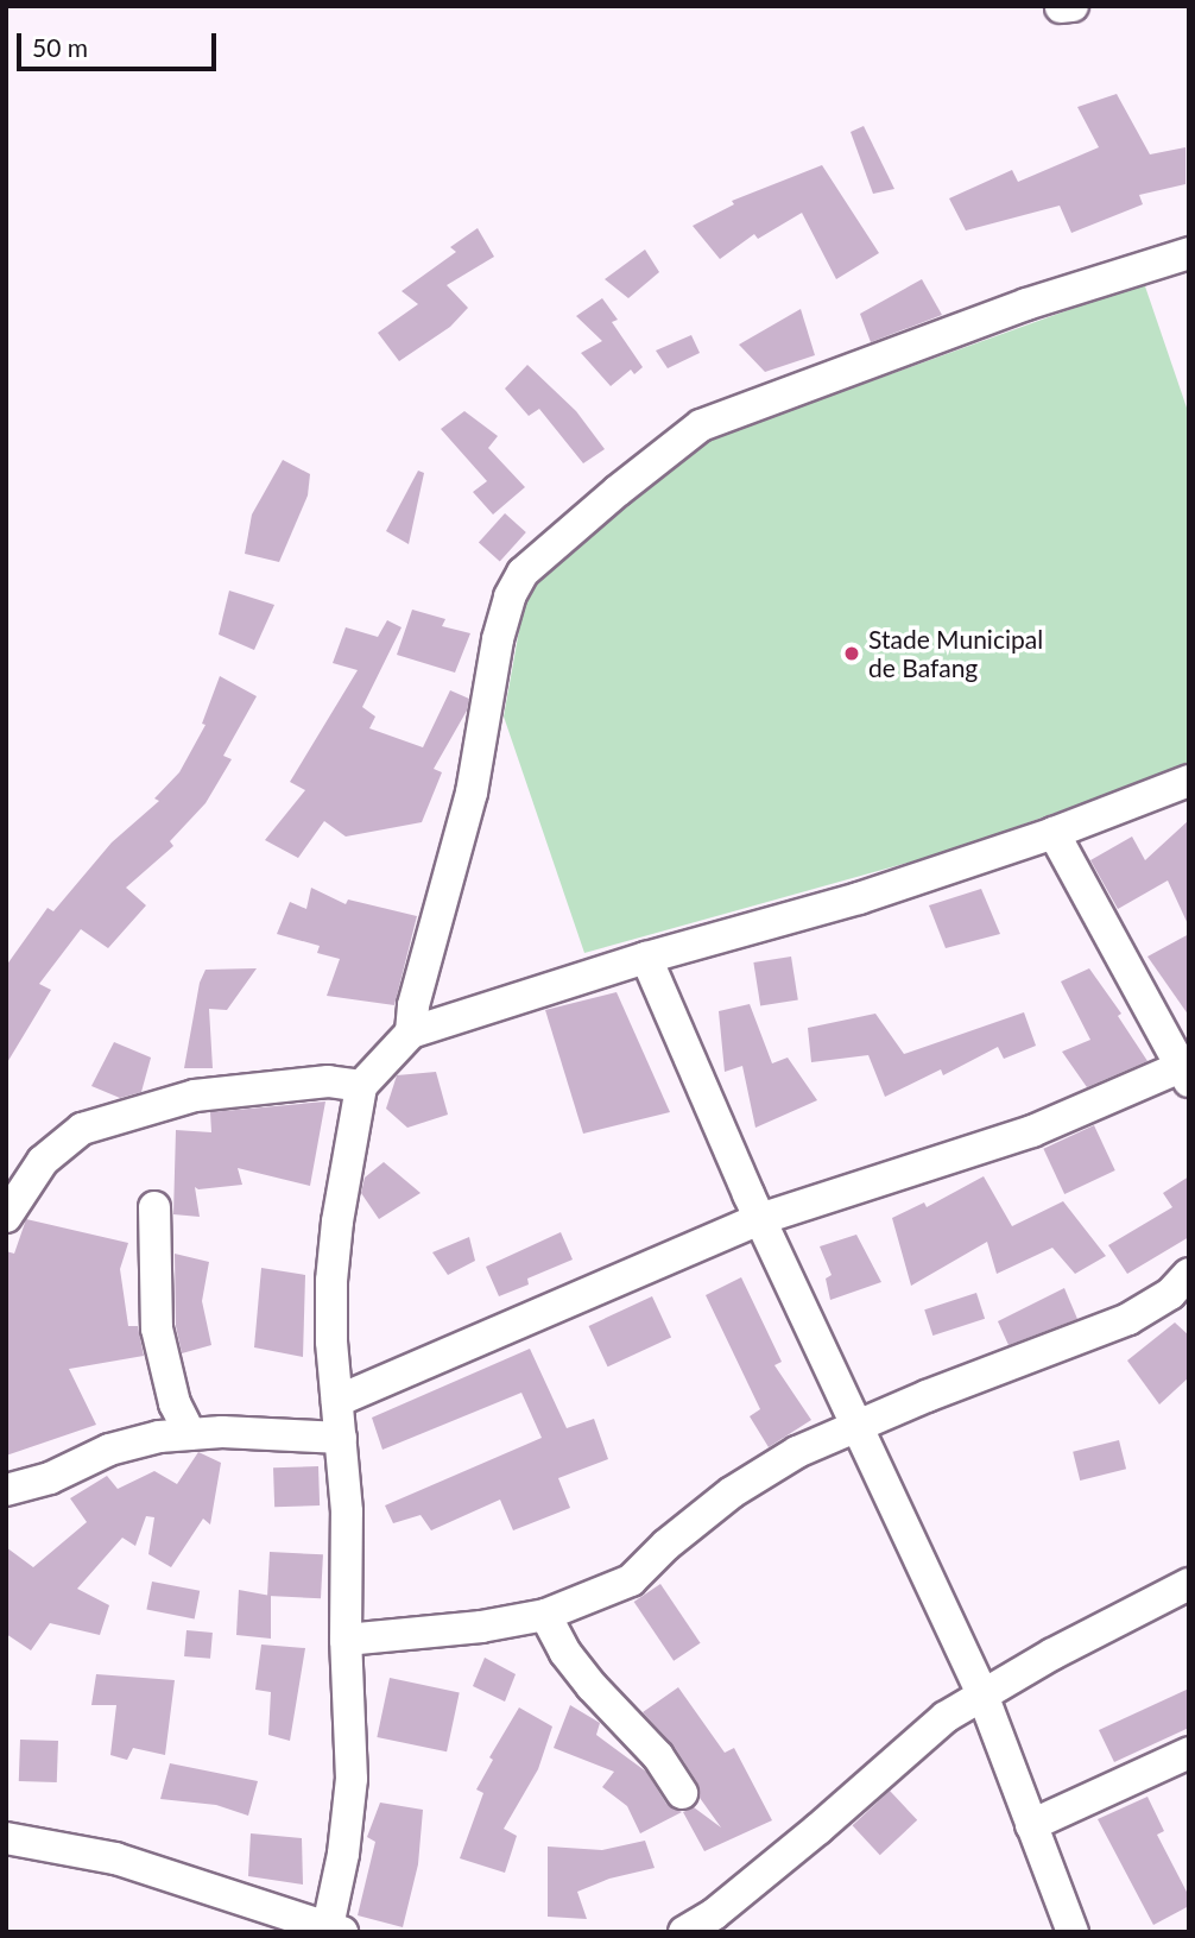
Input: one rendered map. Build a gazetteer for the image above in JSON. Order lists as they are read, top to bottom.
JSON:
{
  "places": ["Stade Municipal de Bafang"],
  "scale_bar": "50 m"
}
